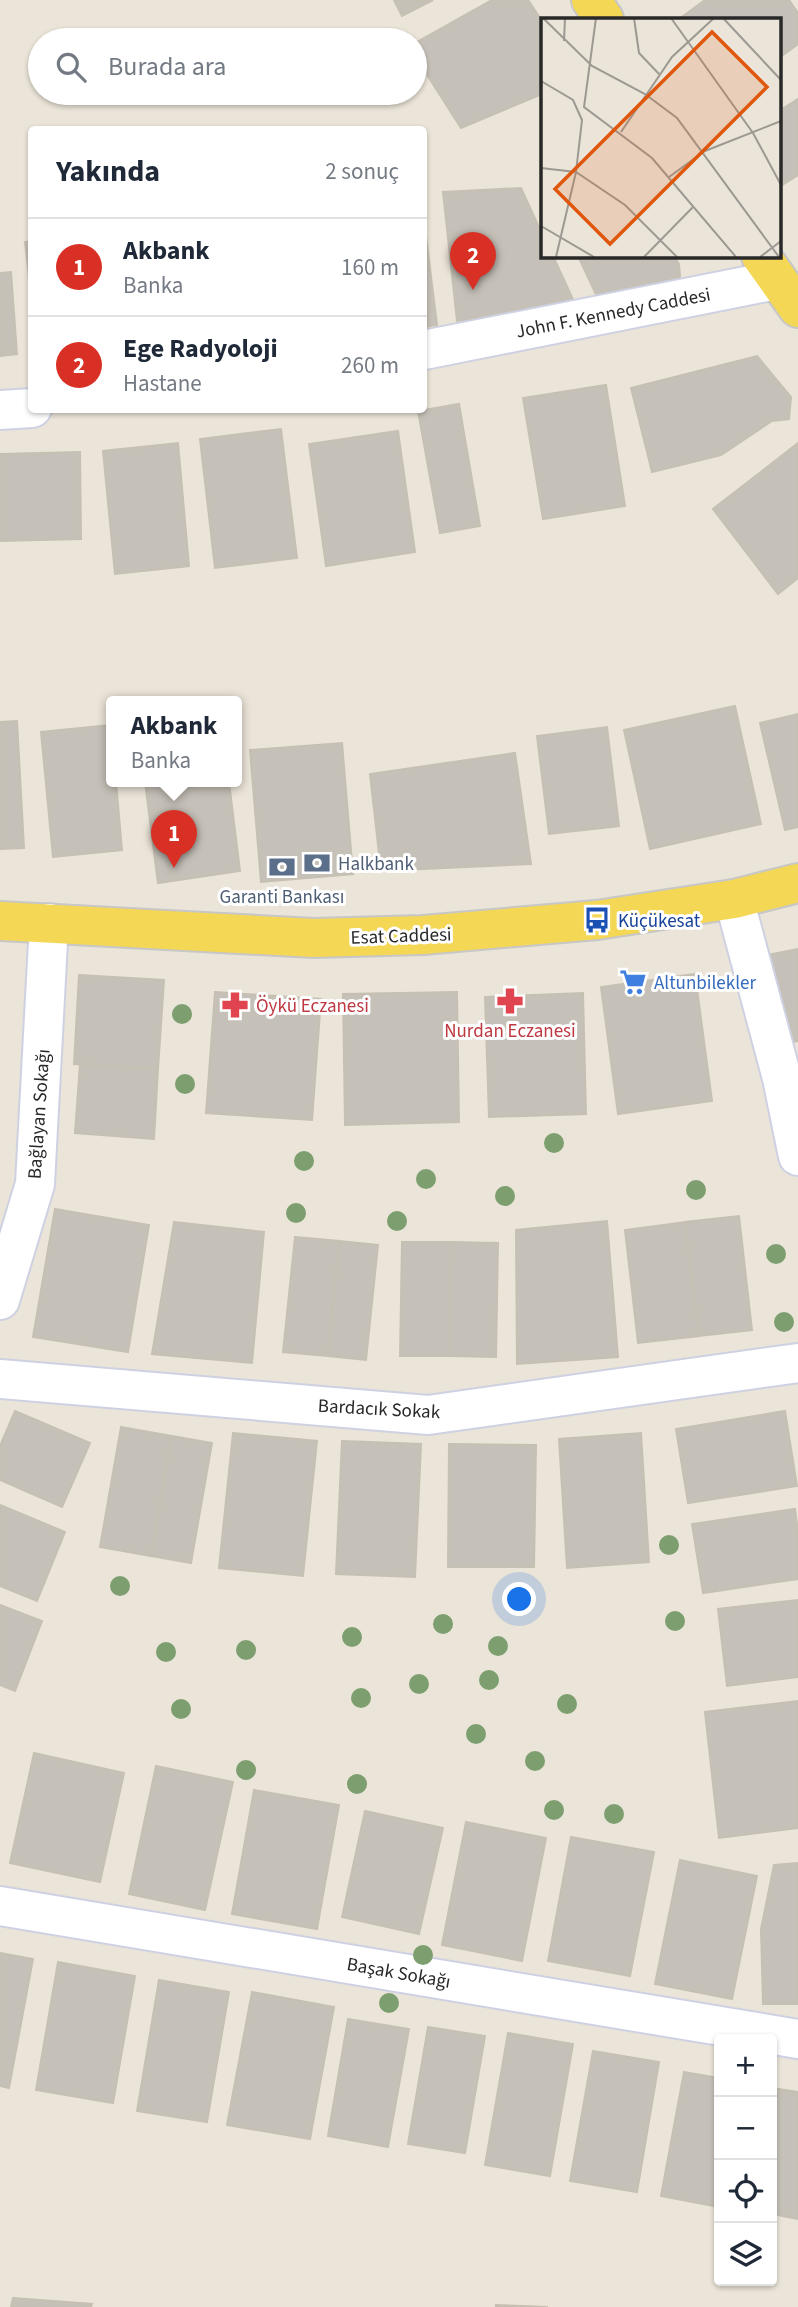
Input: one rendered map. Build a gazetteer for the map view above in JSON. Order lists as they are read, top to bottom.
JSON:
{
  "streets": {
    "main road": ["Esat Caddesi"],
    "street": [
      "John F. Kennedy Caddesi",
      "Bağlayan Sokağı",
      "Bardacık Sokak",
      "Başak Sokağı"
    ]
  },
  "crossings": [
    ["Esat Caddesi", "Bağlayan Sokağı"]
  ],
  "places": {
    "bank": ["Halkbank", "Garanti Bankası"],
    "bus stop": ["Küçükesat"],
    "supermarket": ["Altunbilekler"],
    "pharmacy": ["Nurdan Eczanesi", "Öykü Eczanesi"]
  },
  "page": {
    "search": "Burada ara",
    "heading": ["Yakında", "2 sonuç"],
    "list": [
      {
        "mark": "1",
        "name": "Akbank",
        "note": "Banka",
        "value": "160 m"
      },
      {
        "mark": "2",
        "name": "Ege Radyoloji",
        "note": "Hastane",
        "value": "260 m"
      }
    ],
    "pins": ["2", "1"],
    "popup": ["Akbank", "Banka"],
    "map_buttons": ["+", "−"]
  }
}
